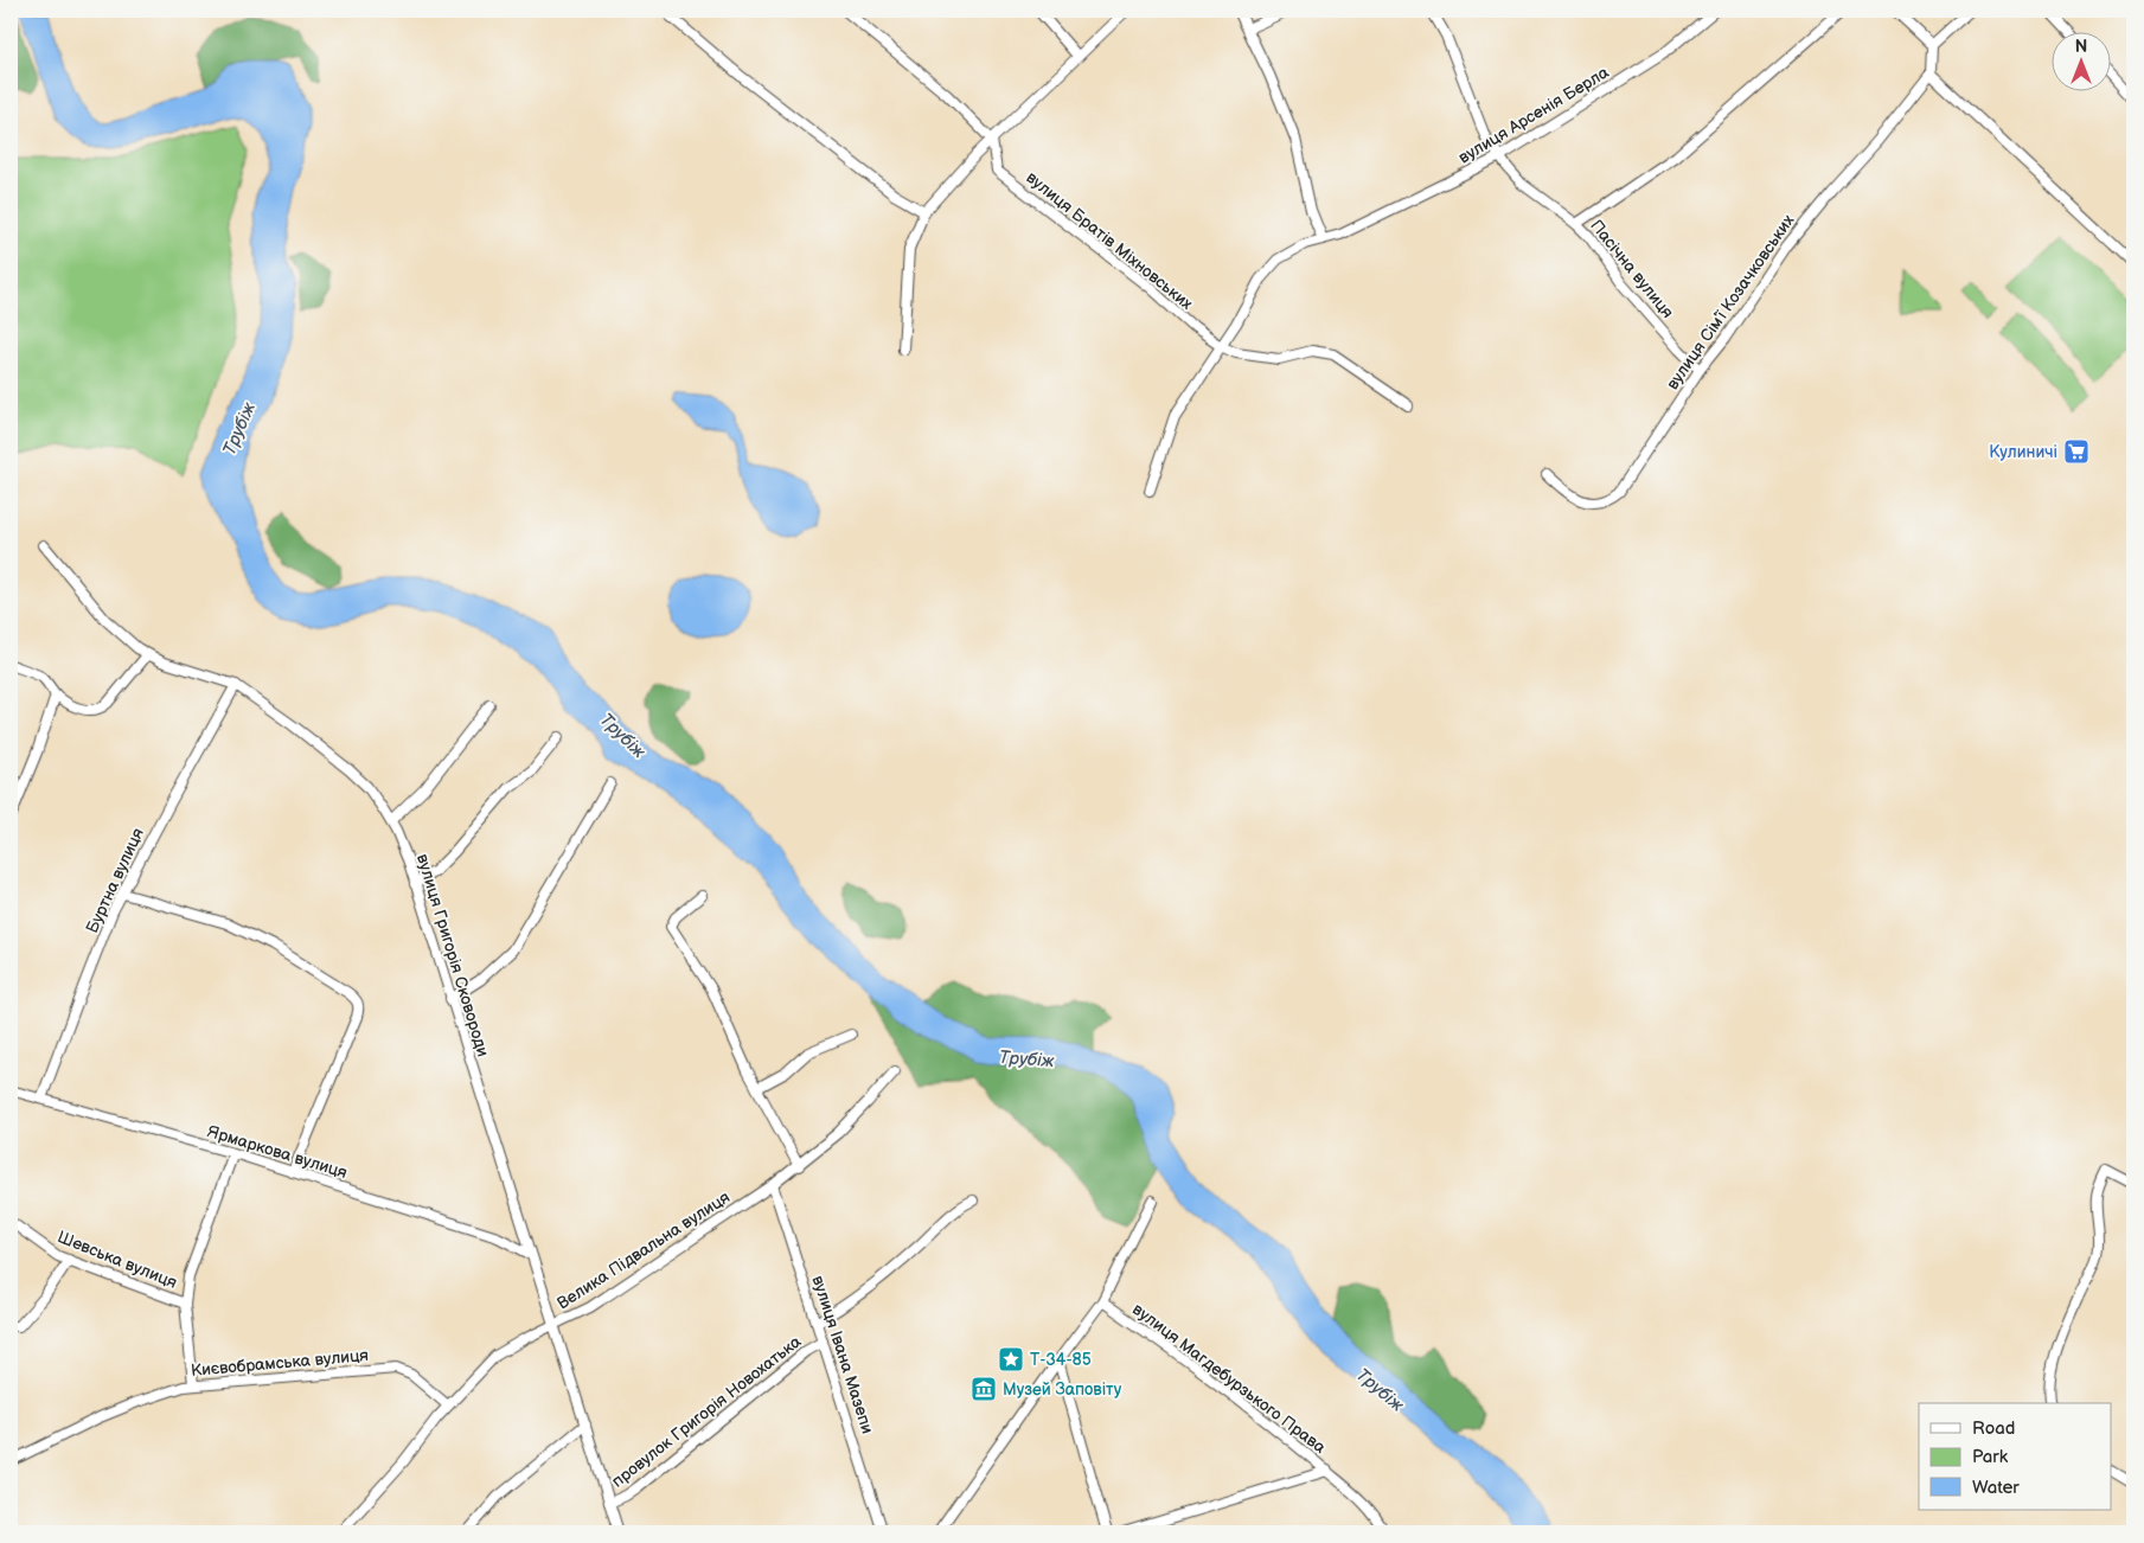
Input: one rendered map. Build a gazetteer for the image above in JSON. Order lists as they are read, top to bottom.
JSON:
{
  "streets": {
    "street": [
      "вулиця Арсенія Берла",
      "вулиця Братів Міхновських",
      "Пасічна вулиця",
      "вулиця Сімʼї Козачковських",
      "Буртна вулиця",
      "вулиця Григорія Сковороди",
      "Ярмаркова вулиця",
      "Велика Підвальна вулиця",
      "Шевська вулиця",
      "вулиця Івана Мазепи",
      "Києвобрамська вулиця",
      "вулиця Магдебурзького Права",
      "провулок Григорія Новохатька"
    ]
  },
  "crossings": [
    ["вулиця Арсенія Берла", "вулиця Братів Міхновських"],
    ["вулиця Арсенія Берла", "Пасічна вулиця"],
    ["Пасічна вулиця", "вулиця Сімʼї Козачковських"],
    ["Буртна вулиця", "вулиця Григорія Сковороди"],
    ["Буртна вулиця", "Ярмаркова вулиця"],
    ["вулиця Григорія Сковороди", "Ярмаркова вулиця"],
    ["вулиця Григорія Сковороди", "Велика Підвальна вулиця"],
    ["вулиця Григорія Сковороди", "провулок Григорія Новохатька"],
    ["Ярмаркова вулиця", "Шевська вулиця"],
    ["Велика Підвальна вулиця", "вулиця Івана Мазепи"],
    ["Велика Підвальна вулиця", "Києвобрамська вулиця"],
    ["Шевська вулиця", "Києвобрамська вулиця"],
    ["вулиця Івана Мазепи", "провулок Григорія Новохатька"]
  ],
  "water": ["Трубіж"],
  "places": {
    "supermarket": ["Кулиничі"],
    "place": ["Т-34-85"],
    "museum": ["Музей Заповіту"]
  },
  "legend": ["Road", "Park", "Water"],
  "north": "top"
}
